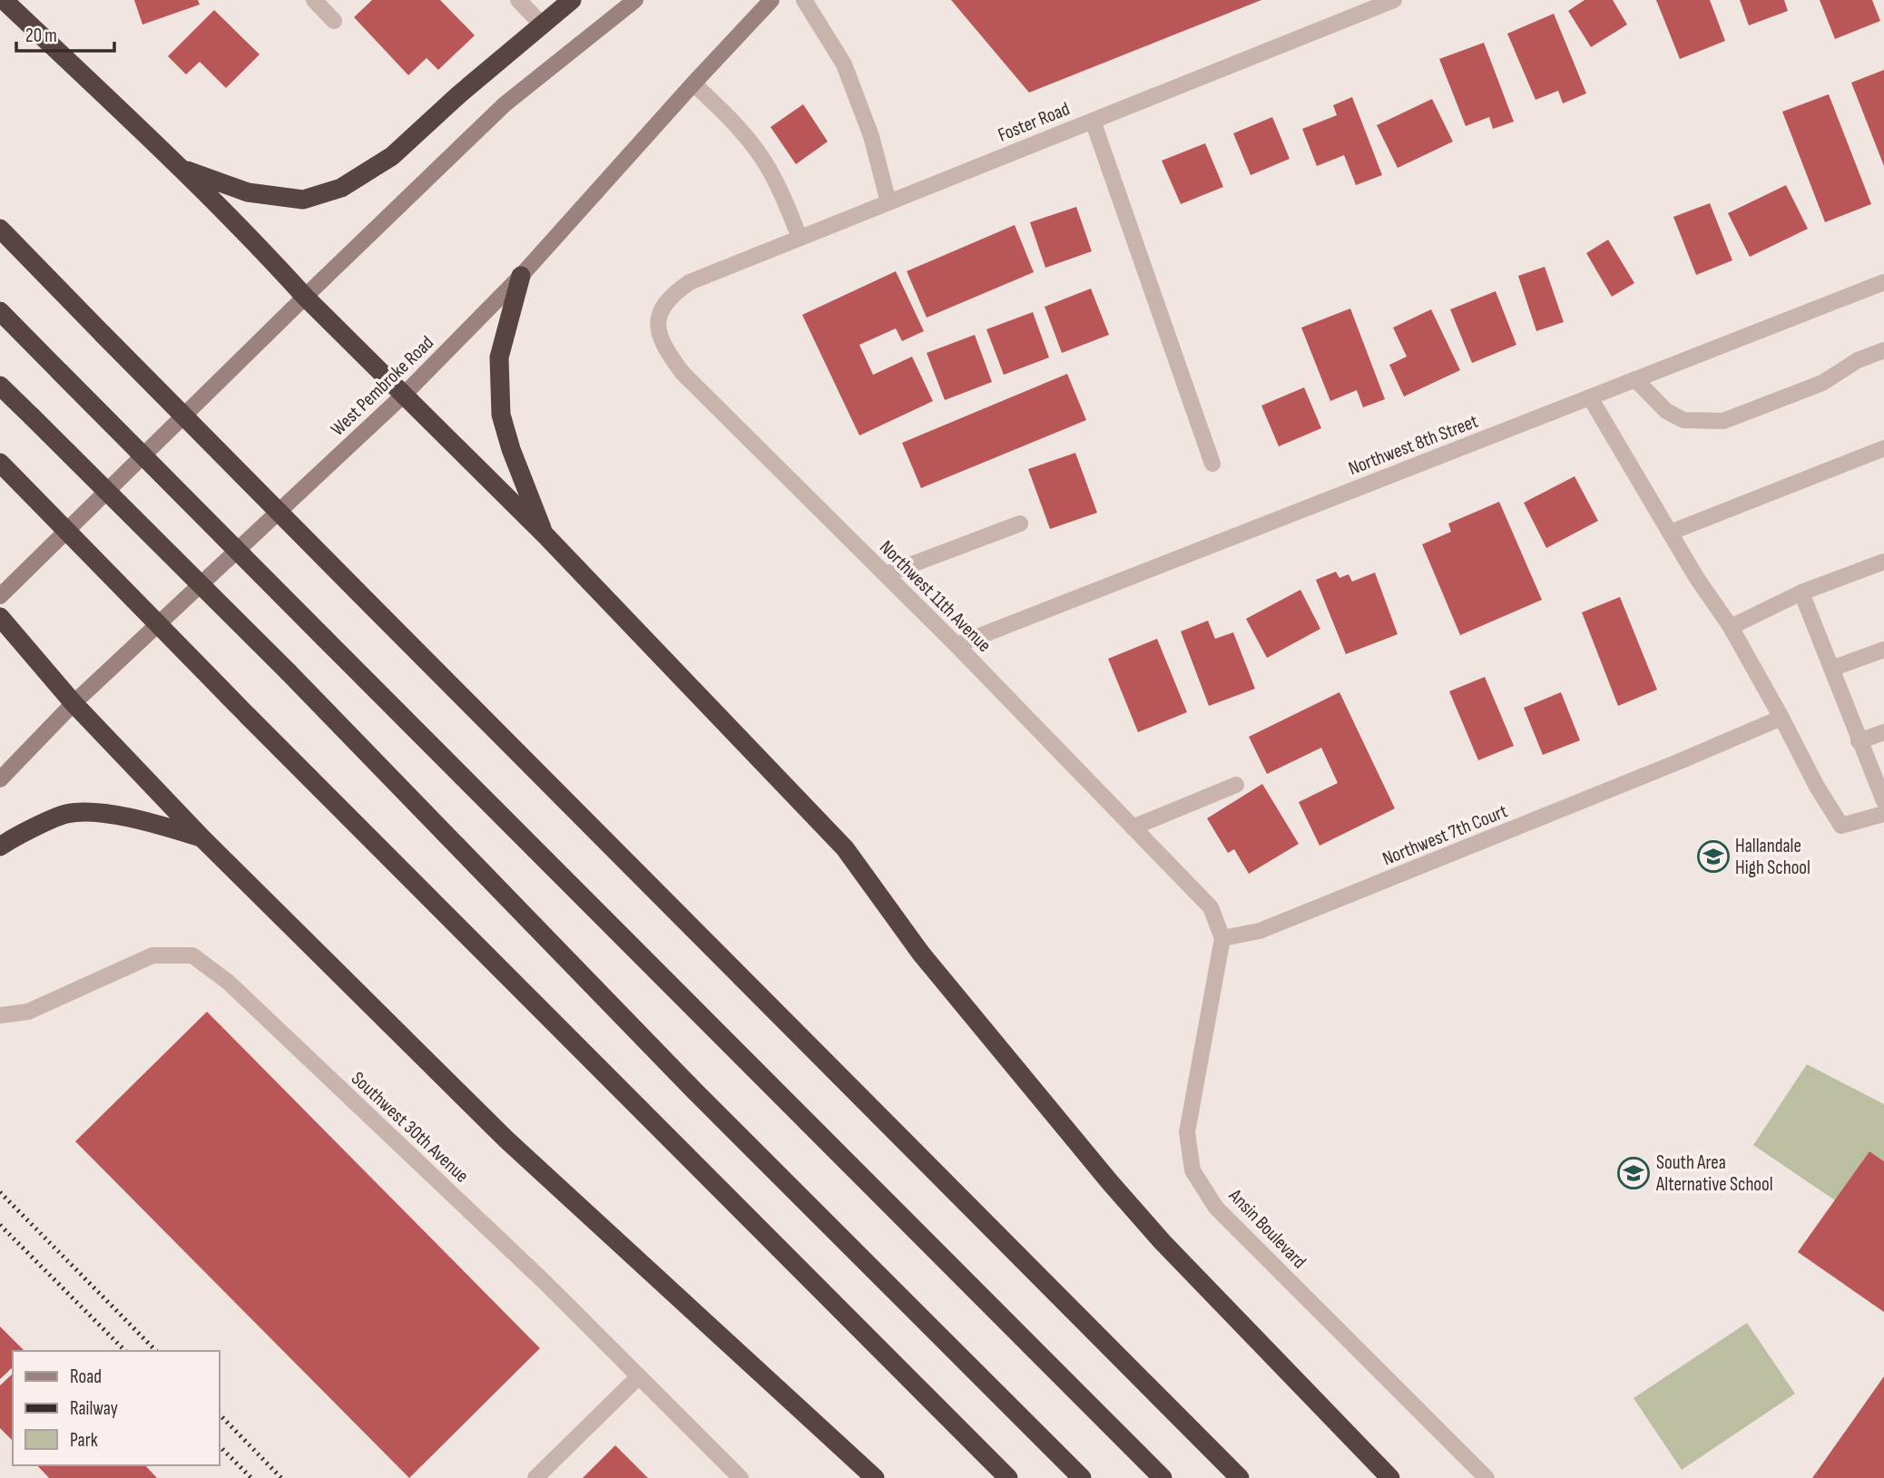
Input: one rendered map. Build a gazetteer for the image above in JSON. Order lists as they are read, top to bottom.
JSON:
{
  "streets": {
    "main road": ["West Pembroke Road"],
    "street": [
      "Foster Road",
      "Northwest 8th Street",
      "Northwest 11th Avenue",
      "Northwest 7th Court",
      "Southwest 30th Avenue",
      "Ansin Boulevard"
    ]
  },
  "crossings": [
    ["Foster Road", "Northwest 11th Avenue"],
    ["Northwest 8th Street", "Northwest 11th Avenue"],
    ["Northwest 11th Avenue", "Northwest 7th Court"],
    ["Northwest 11th Avenue", "Ansin Boulevard"],
    ["Northwest 7th Court", "Ansin Boulevard"]
  ],
  "places": {
    "school or university": ["Hallandale High School", "South Area Alternative School"]
  },
  "legend": ["Road", "Railway", "Park"],
  "scale_bar": "20 m"
}
